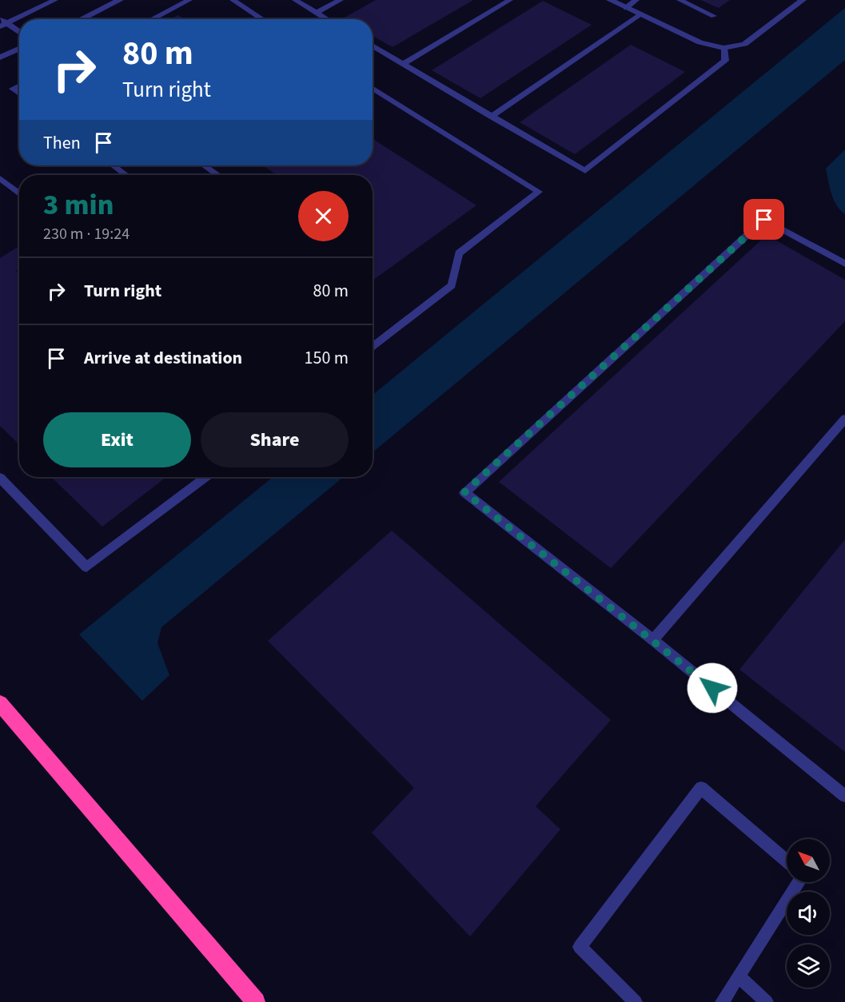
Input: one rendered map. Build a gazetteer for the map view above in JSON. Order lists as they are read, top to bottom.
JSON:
{
  "north": "top left",
  "page": {
    "turn": ["80 m", "Turn right"],
    "then": "Then",
    "heading": ["3 min", "230 m · 19:24"],
    "list": [
      {
        "name": "Turn right",
        "value": "80 m"
      },
      {
        "name": "Arrive at destination",
        "value": "150 m"
      }
    ],
    "buttons": ["Exit", "Share"]
  }
}
